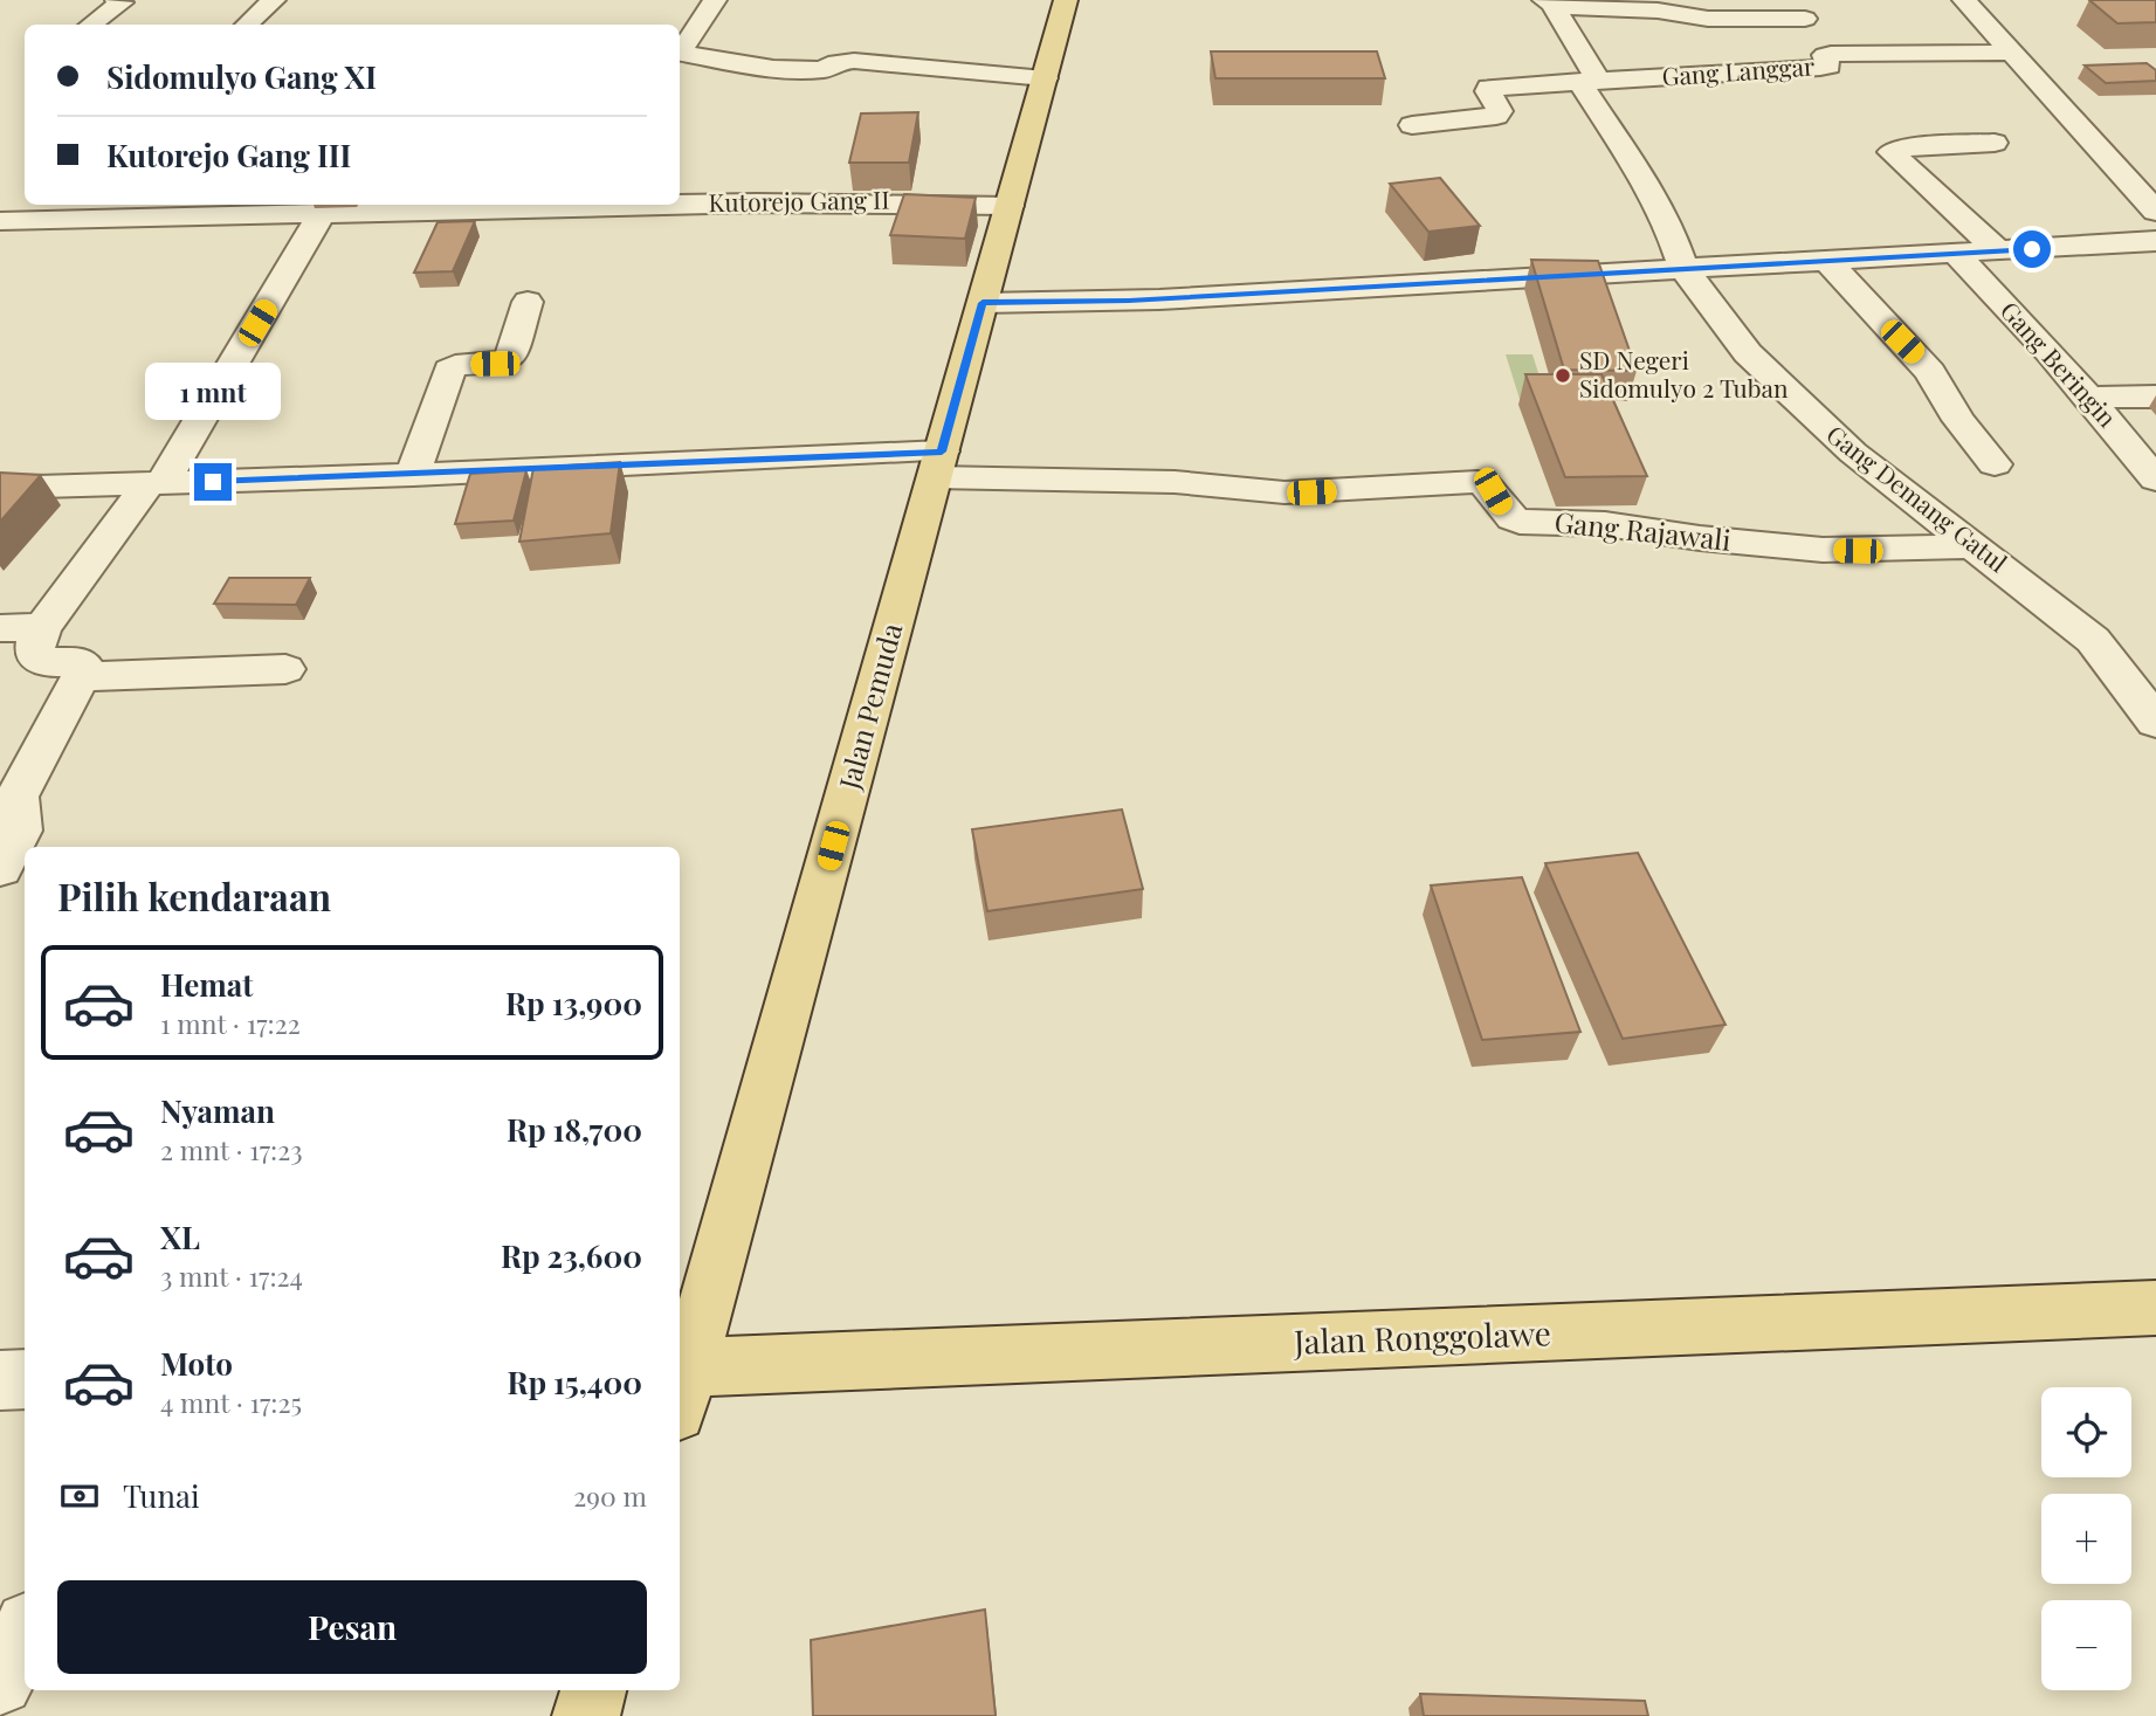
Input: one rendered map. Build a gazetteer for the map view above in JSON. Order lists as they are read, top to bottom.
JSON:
{
  "streets": {
    "main road": ["Jalan Pemuda", "Jalan Ronggolawe"],
    "street": [
      "Gang Langgar",
      "Kutorejo Gang II",
      "Gang Beringin",
      "Gang Demang Gatul",
      "Gang Rajawali"
    ]
  },
  "crossings": [
    ["Gang Langgar", "Gang Demang Gatul"],
    ["Kutorejo Gang II", "Jalan Pemuda"],
    ["Gang Demang Gatul", "Gang Rajawali"],
    ["Gang Rajawali", "Jalan Pemuda"],
    ["Jalan Pemuda", "Jalan Ronggolawe"]
  ],
  "places": ["SD Negeri Sidomulyo 2 Tuban"],
  "page": {
    "banner": ["Sidomulyo Gang XI", "Kutorejo Gang III"],
    "bubble": "1 mnt",
    "heading": "Pilih kendaraan",
    "list": [
      {
        "name": "Hemat",
        "note": "1 mnt · 17:22",
        "value": "Rp 13,900"
      },
      {
        "name": "Nyaman",
        "note": "2 mnt · 17:23",
        "value": "Rp 18,700"
      },
      {
        "name": "XL",
        "note": "3 mnt · 17:24",
        "value": "Rp 23,600"
      },
      {
        "name": "Moto",
        "note": "4 mnt · 17:25",
        "value": "Rp 15,400"
      }
    ],
    "map_buttons": ["+", "−"],
    "pay": ["Tunai", "290 m"],
    "buttons": "Pesan"
  }
}
